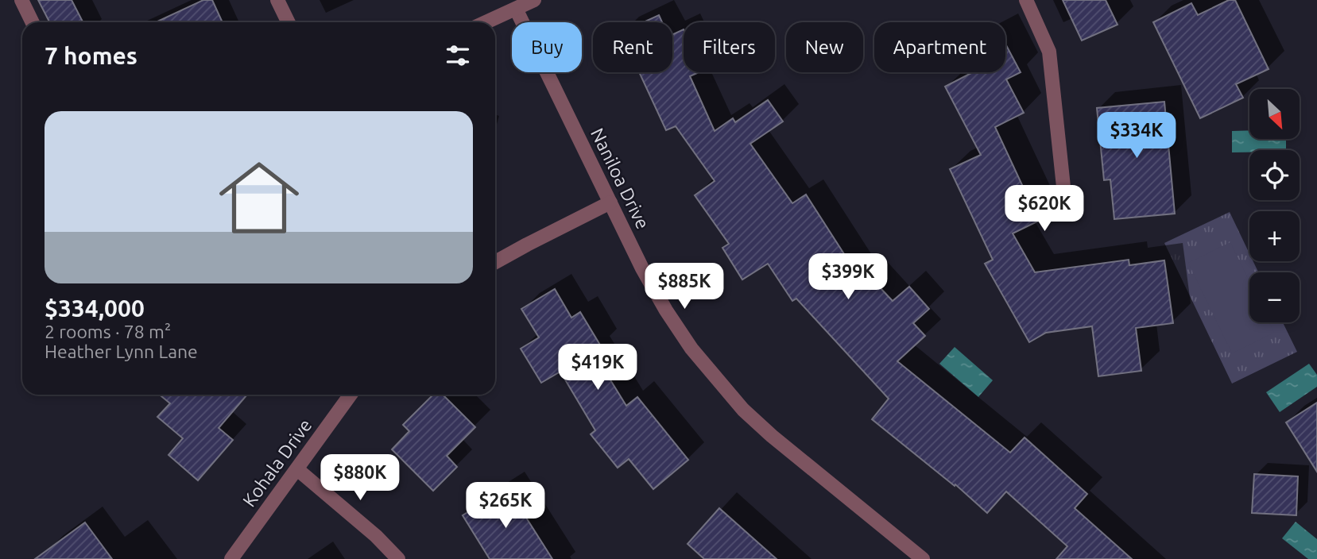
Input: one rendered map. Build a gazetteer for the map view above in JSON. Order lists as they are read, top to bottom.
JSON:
{
  "streets": {
    "street": ["Naniloa Drive", "Kohala Drive"]
  },
  "north": "bottom right",
  "page": {
    "chip": [
      "Buy",
      "Rent",
      "Filters",
      "New",
      "Apartment"
    ],
    "heading": "7 homes",
    "map_buttons": ["+", "−"],
    "list": [
      {
        "name": "$334,000",
        "note": "2 rooms · 78 m² · Heather Lynn Lane"
      }
    ],
    "price": [
      "$334K",
      "$620K",
      "$399K",
      "$885K",
      "$419K",
      "$880K",
      "$265K"
    ]
  }
}
